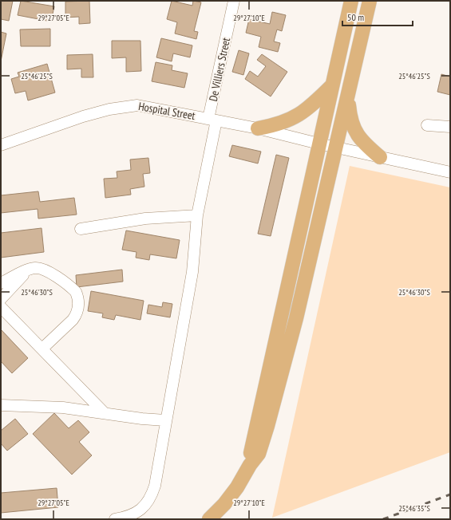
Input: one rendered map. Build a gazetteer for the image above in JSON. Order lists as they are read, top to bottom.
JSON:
{
  "streets": {
    "street": ["De Villiers Street", "Hospital Street"]
  },
  "crossings": [
    ["De Villiers Street", "Hospital Street"]
  ],
  "scale_bar": "50 m",
  "coordinates": [
    "29°27'05\"E",
    "29°27'10\"E",
    "25°46'25\"S",
    "25°46'30\"S",
    "25°46'35\"S"
  ]
}
